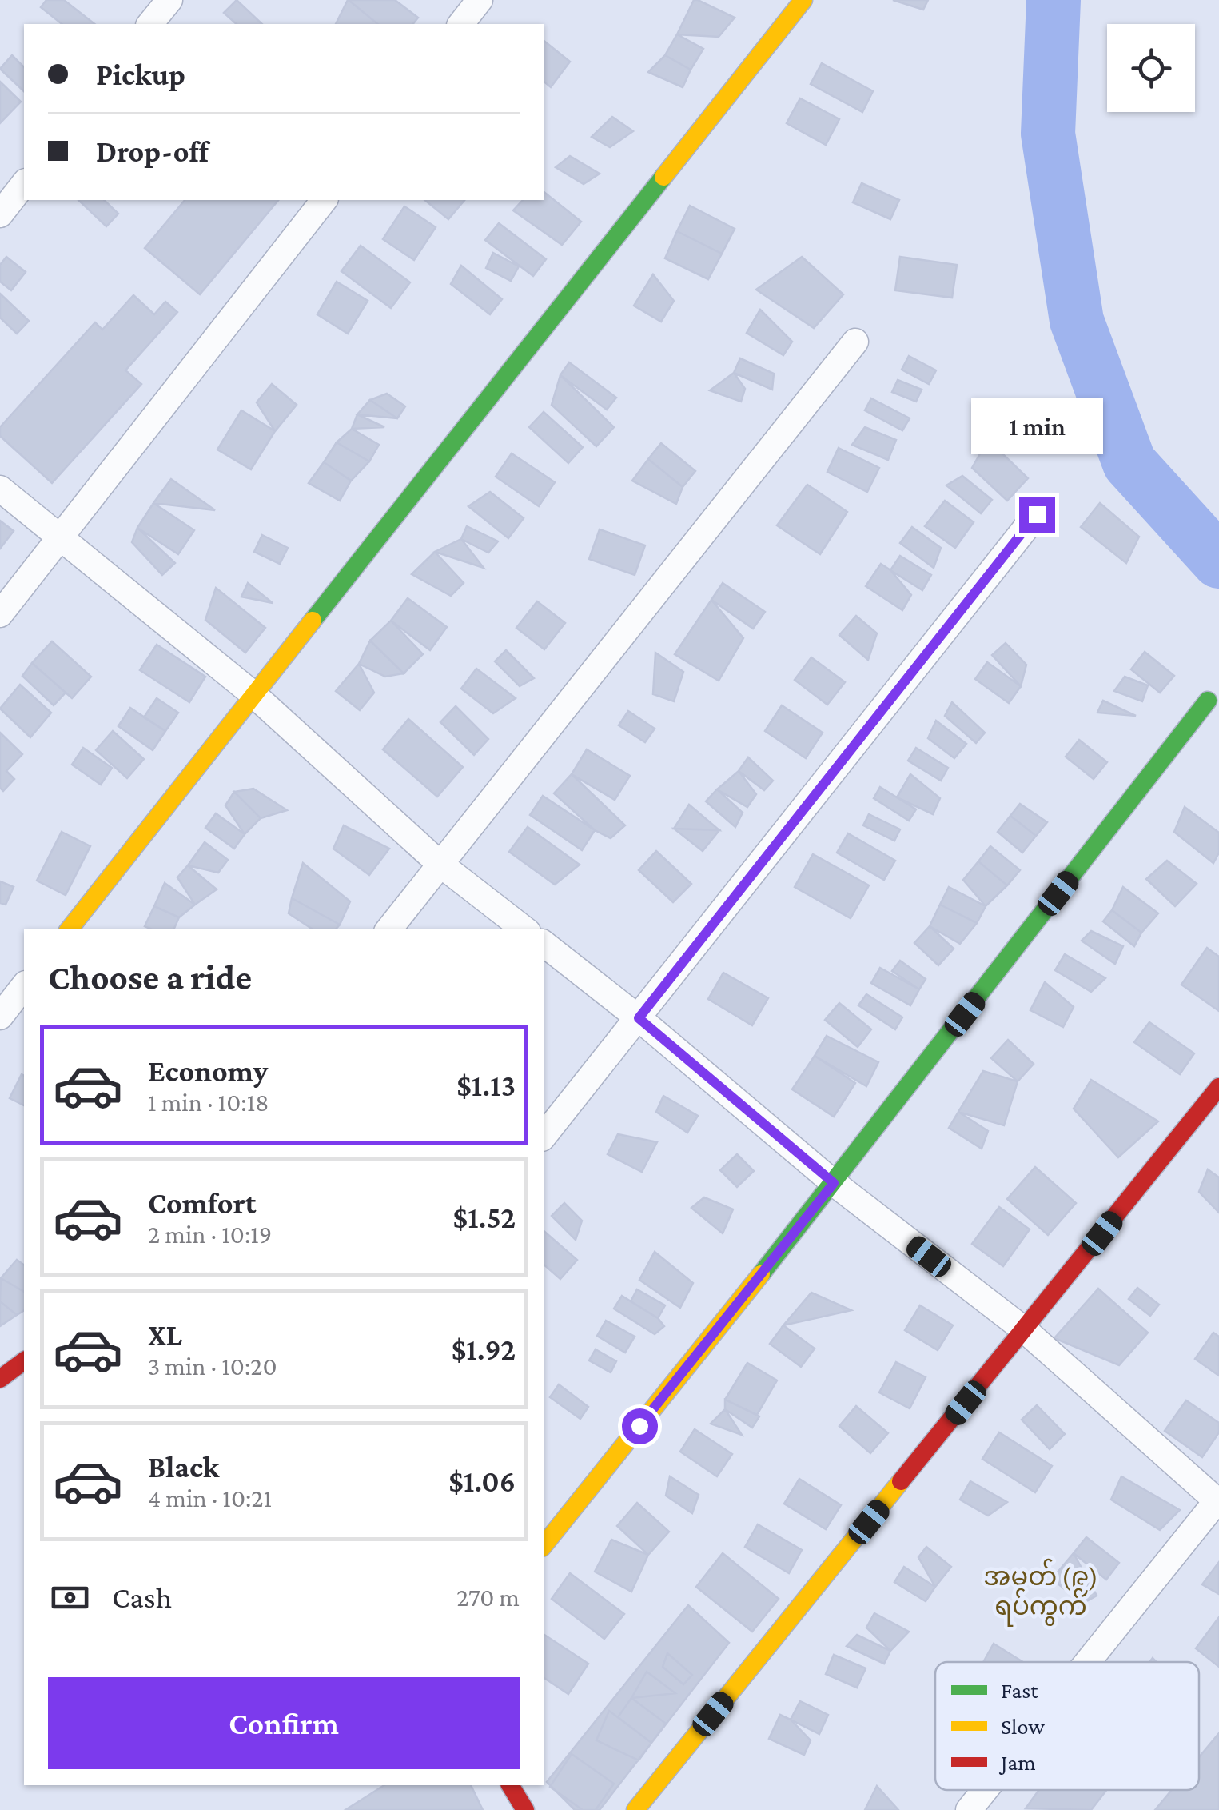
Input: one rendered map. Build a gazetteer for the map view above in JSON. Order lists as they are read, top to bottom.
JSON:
{
  "districts": ["အမှတ် (၉) ရပ်ကွက်"],
  "legend": ["Fast", "Slow", "Jam"],
  "page": {
    "banner": ["Pickup", "Drop-off"],
    "bubble": "1 min",
    "heading": "Choose a ride",
    "list": [
      {
        "name": "Economy",
        "note": "1 min · 10:18",
        "value": "$1.13"
      },
      {
        "name": "Comfort",
        "note": "2 min · 10:19",
        "value": "$1.52"
      },
      {
        "name": "XL",
        "note": "3 min · 10:20",
        "value": "$1.92"
      },
      {
        "name": "Black",
        "note": "4 min · 10:21",
        "value": "$1.06"
      }
    ],
    "pay": ["Cash", "270 m"],
    "buttons": "Confirm"
  }
}
